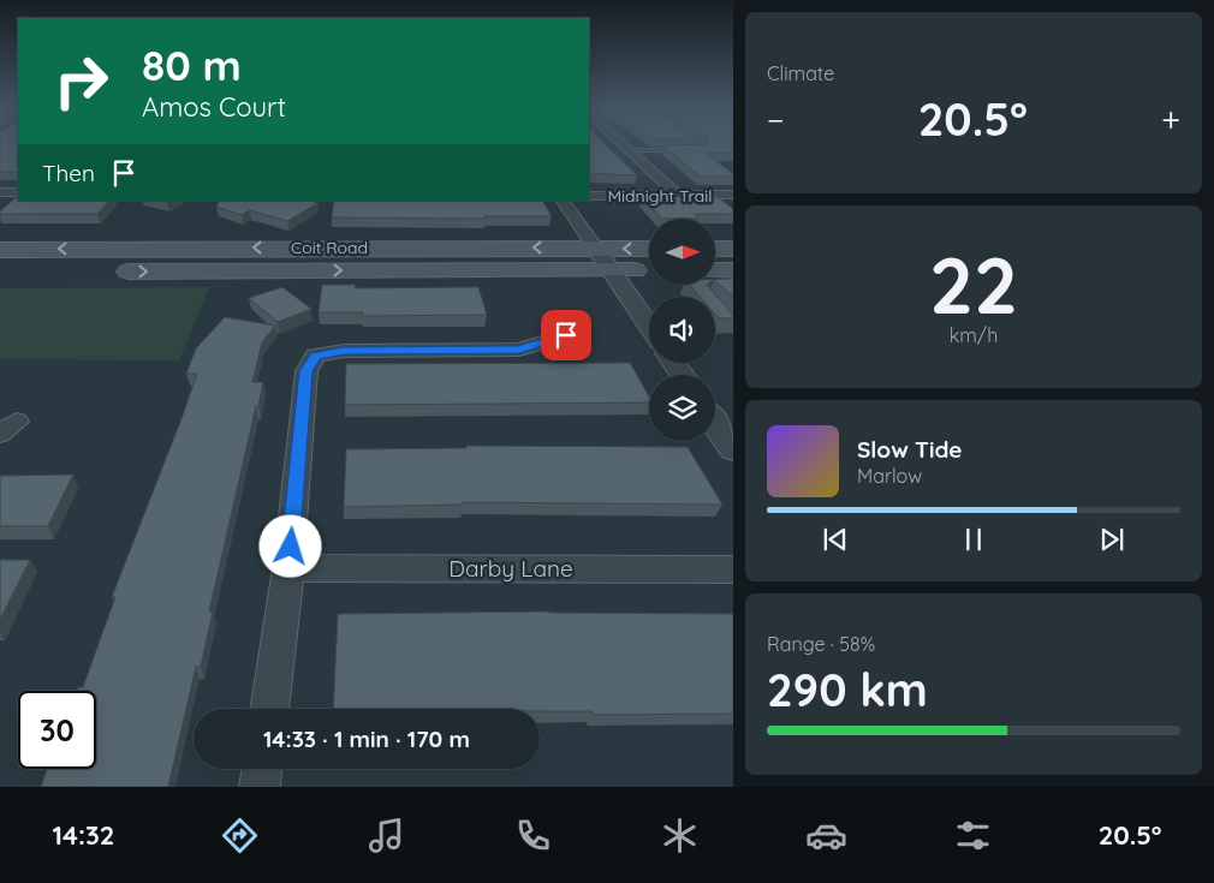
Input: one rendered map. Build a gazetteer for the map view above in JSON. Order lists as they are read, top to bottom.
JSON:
{
  "streets": {
    "main road": ["Coit Road"],
    "street": ["Midnight Trail", "Darby Lane"]
  },
  "north": "right",
  "page": {
    "tile": [
      "Climate",
      ["22", "km/h"],
      ["Range · 58%", "290 km"]
    ],
    "turn": ["80 m", "Amos Court"],
    "heat": ["−", "20.5°", "+"],
    "then": "Then",
    "song": ["Slow Tide", "Marlow"],
    "limit": "30",
    "trip": "14:33 · 1 min · 170 m",
    "tabs": ["14:32", "20.5°"]
  }
}
